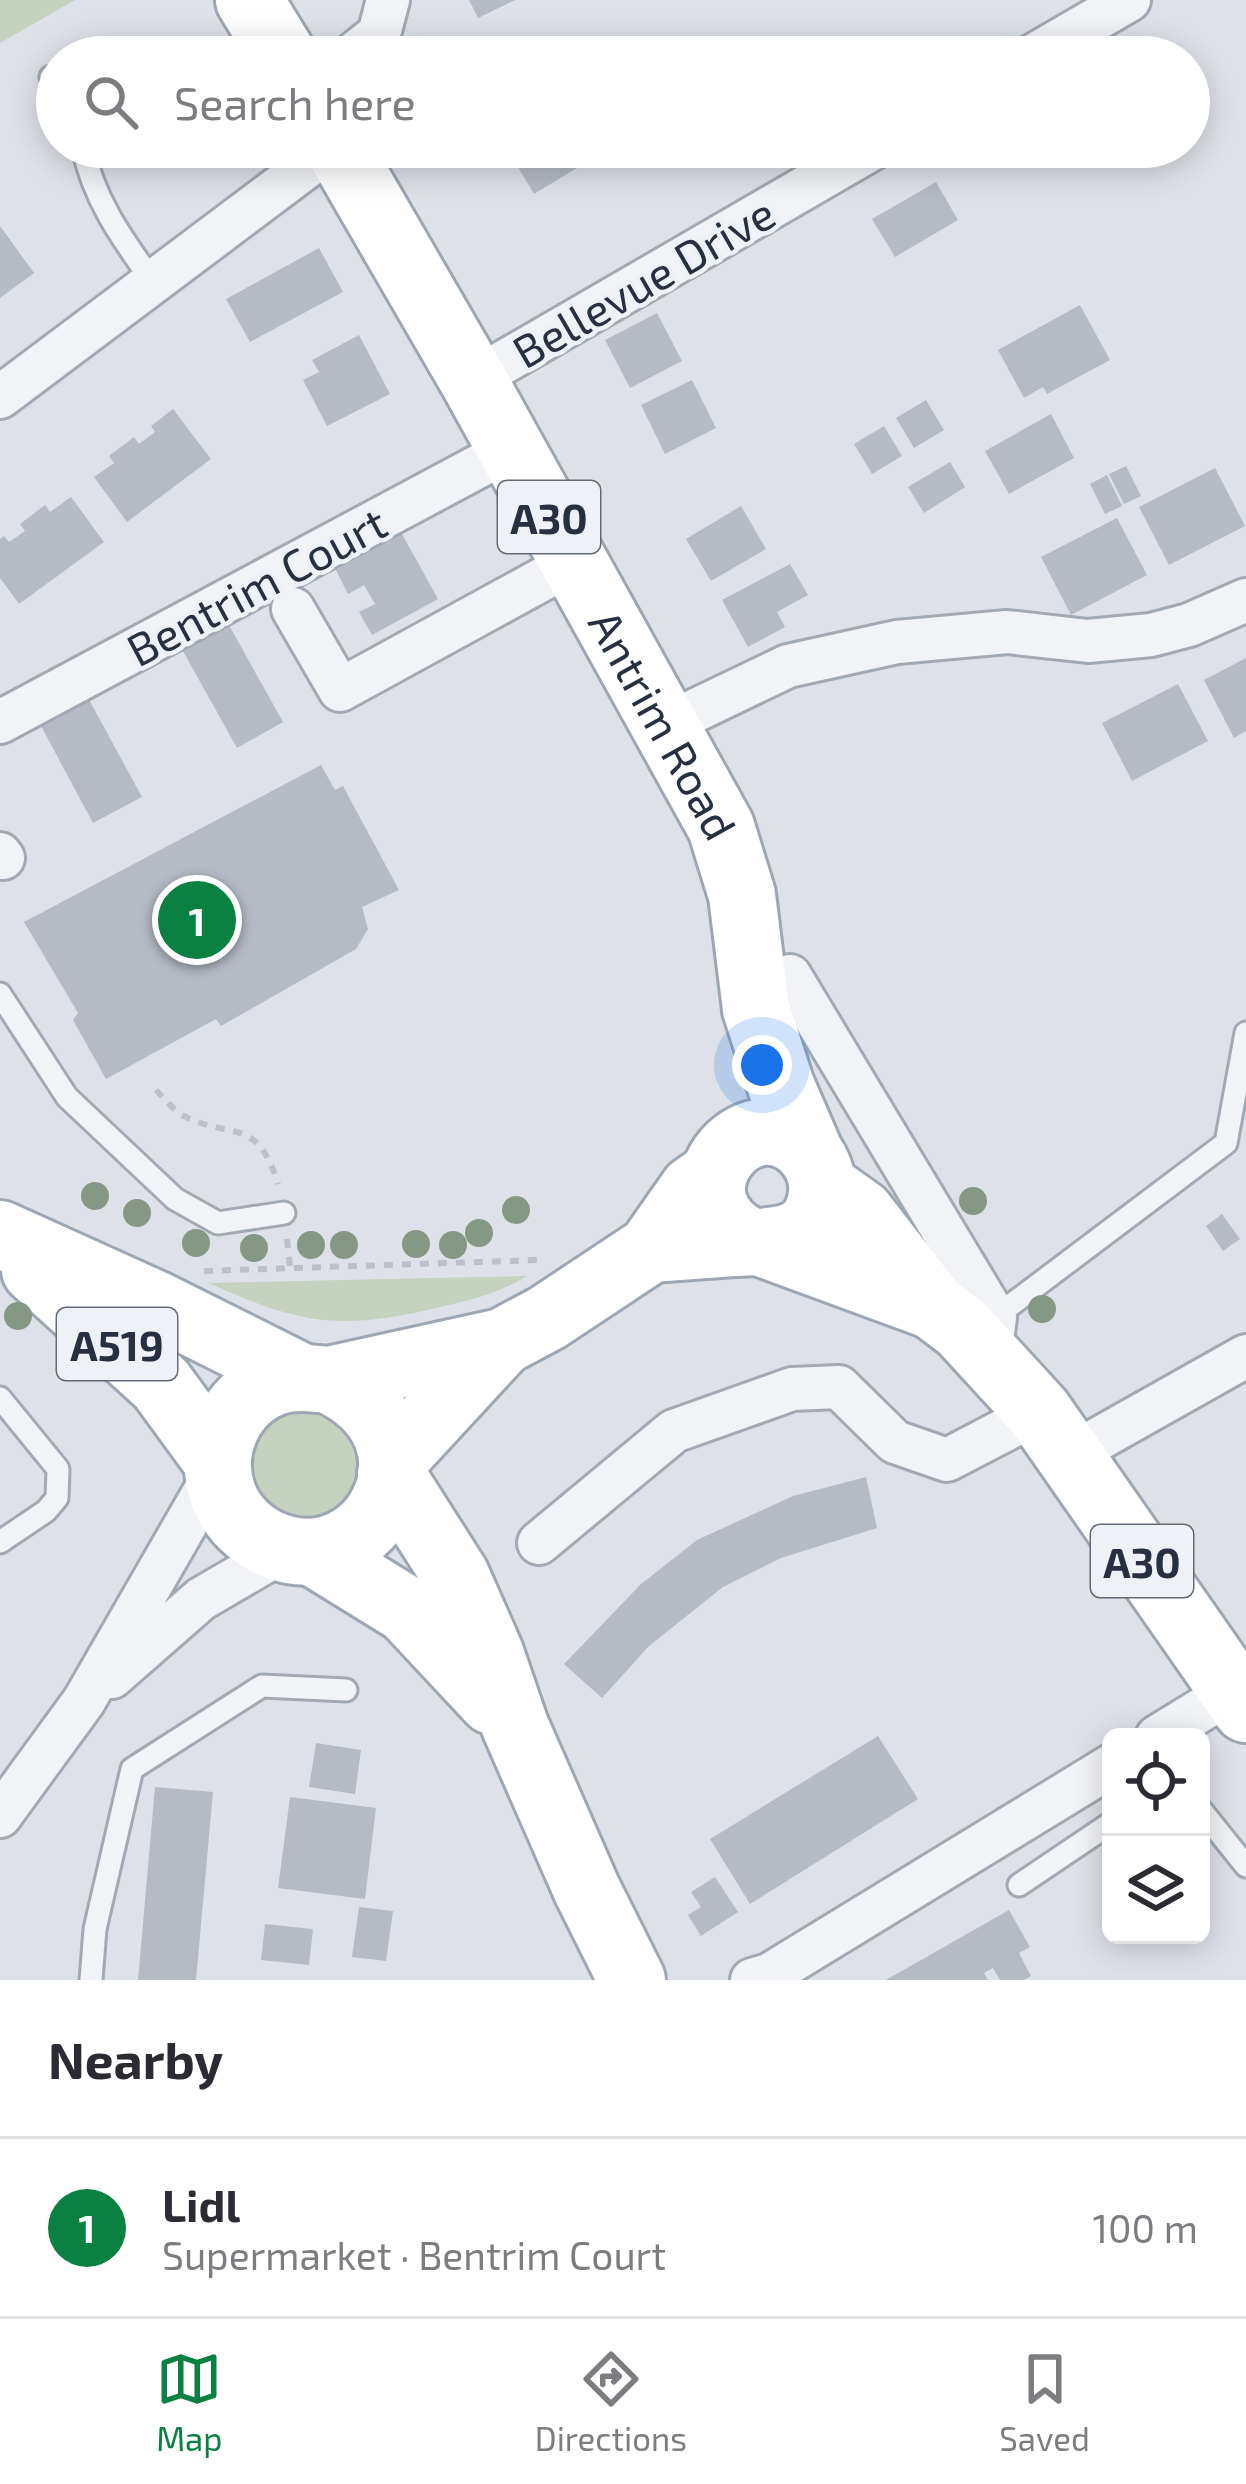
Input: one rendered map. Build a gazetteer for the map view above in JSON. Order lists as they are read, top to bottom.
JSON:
{
  "streets": {
    "main road": ["A30", "Antrim Road", "A519"],
    "street": ["Bellevue Drive", "Bentrim Court"]
  },
  "crossings": [
    ["Bellevue Drive", "Antrim Road"],
    ["A30", "Antrim Road"],
    ["A30", "A519"],
    ["Bentrim Court", "Antrim Road"]
  ],
  "page": {
    "search": "Search here",
    "pins": "1",
    "heading": "Nearby",
    "list": [
      {
        "mark": "1",
        "name": "Lidl",
        "note": "Supermarket · Bentrim Court",
        "value": "100 m"
      }
    ],
    "nav": ["Map", "Directions", "Saved"]
  }
}
